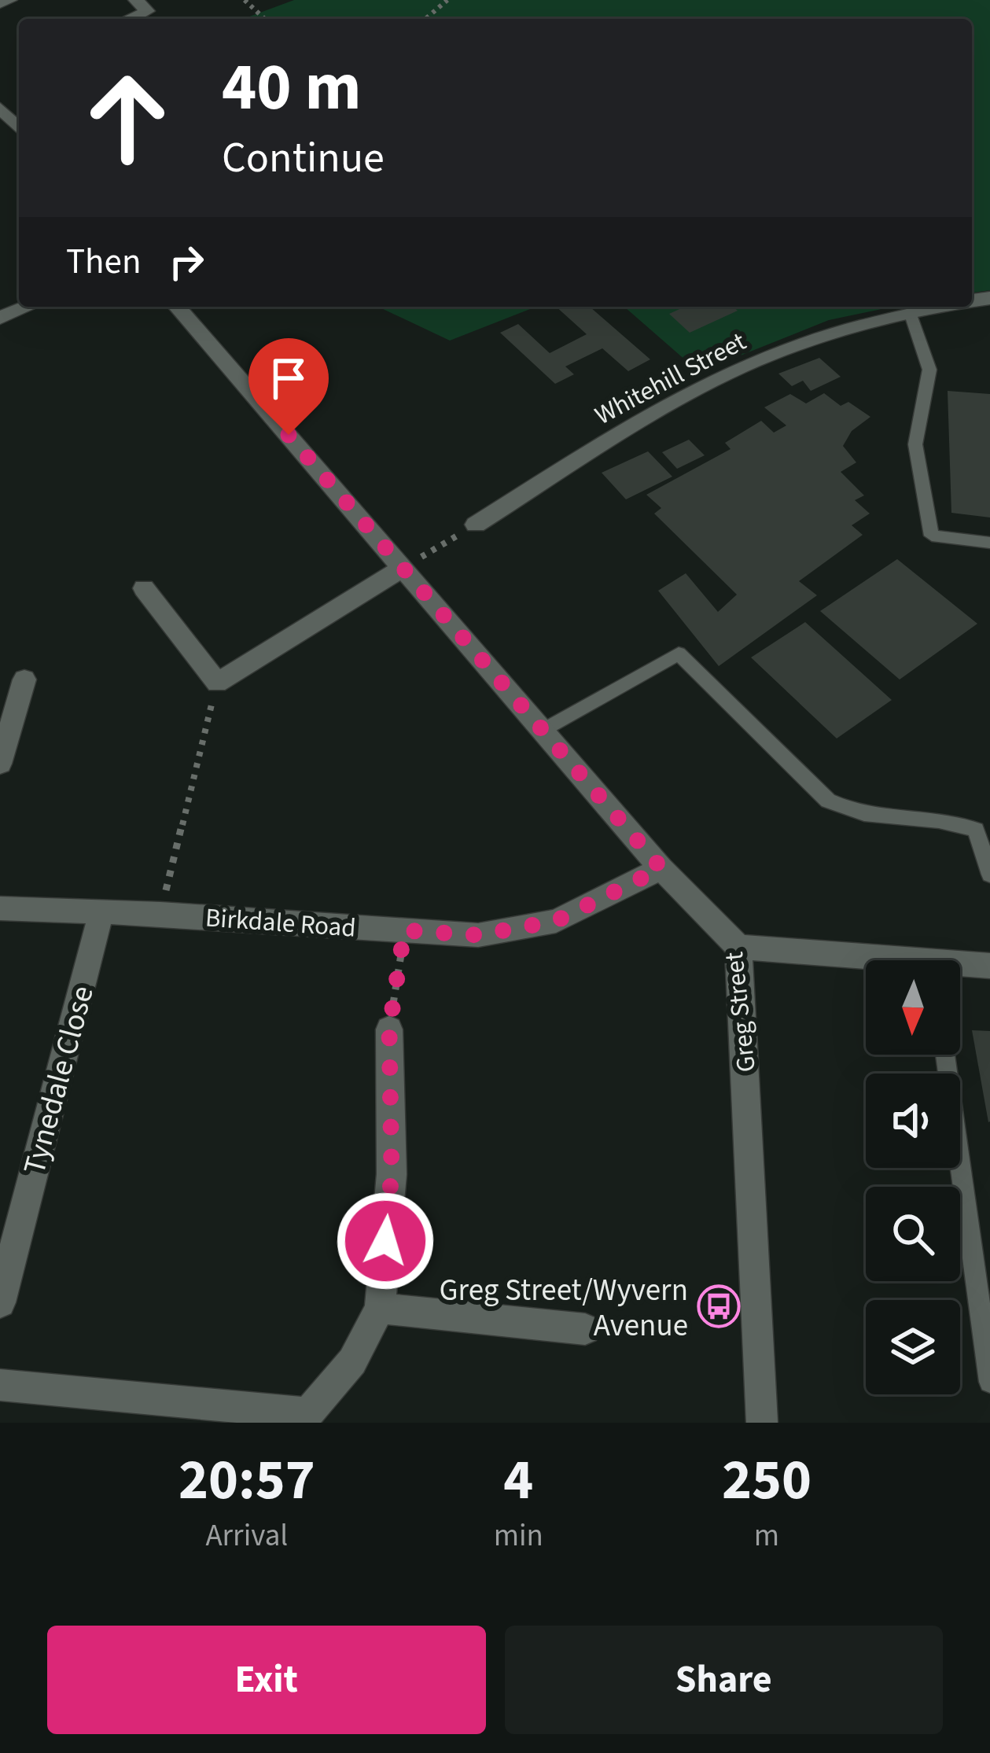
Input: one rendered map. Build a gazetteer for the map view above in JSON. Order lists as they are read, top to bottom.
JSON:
{
  "streets": {
    "street": [
      "Whitehill Street",
      "Birkdale Road",
      "Greg Street",
      "Tynedale Close"
    ]
  },
  "crossings": [
    ["Birkdale Road", "Greg Street"],
    ["Birkdale Road", "Tynedale Close"]
  ],
  "places": {
    "bus stop": ["Greg Street/Wyvern Avenue"]
  },
  "north": "bottom",
  "page": {
    "turn": ["40 m", "Continue"],
    "then": "Then",
    "eta": [
      "20:57",
      "Arrival",
      "4",
      "min",
      "250",
      "m"
    ],
    "buttons": ["Exit", "Share"]
  }
}
